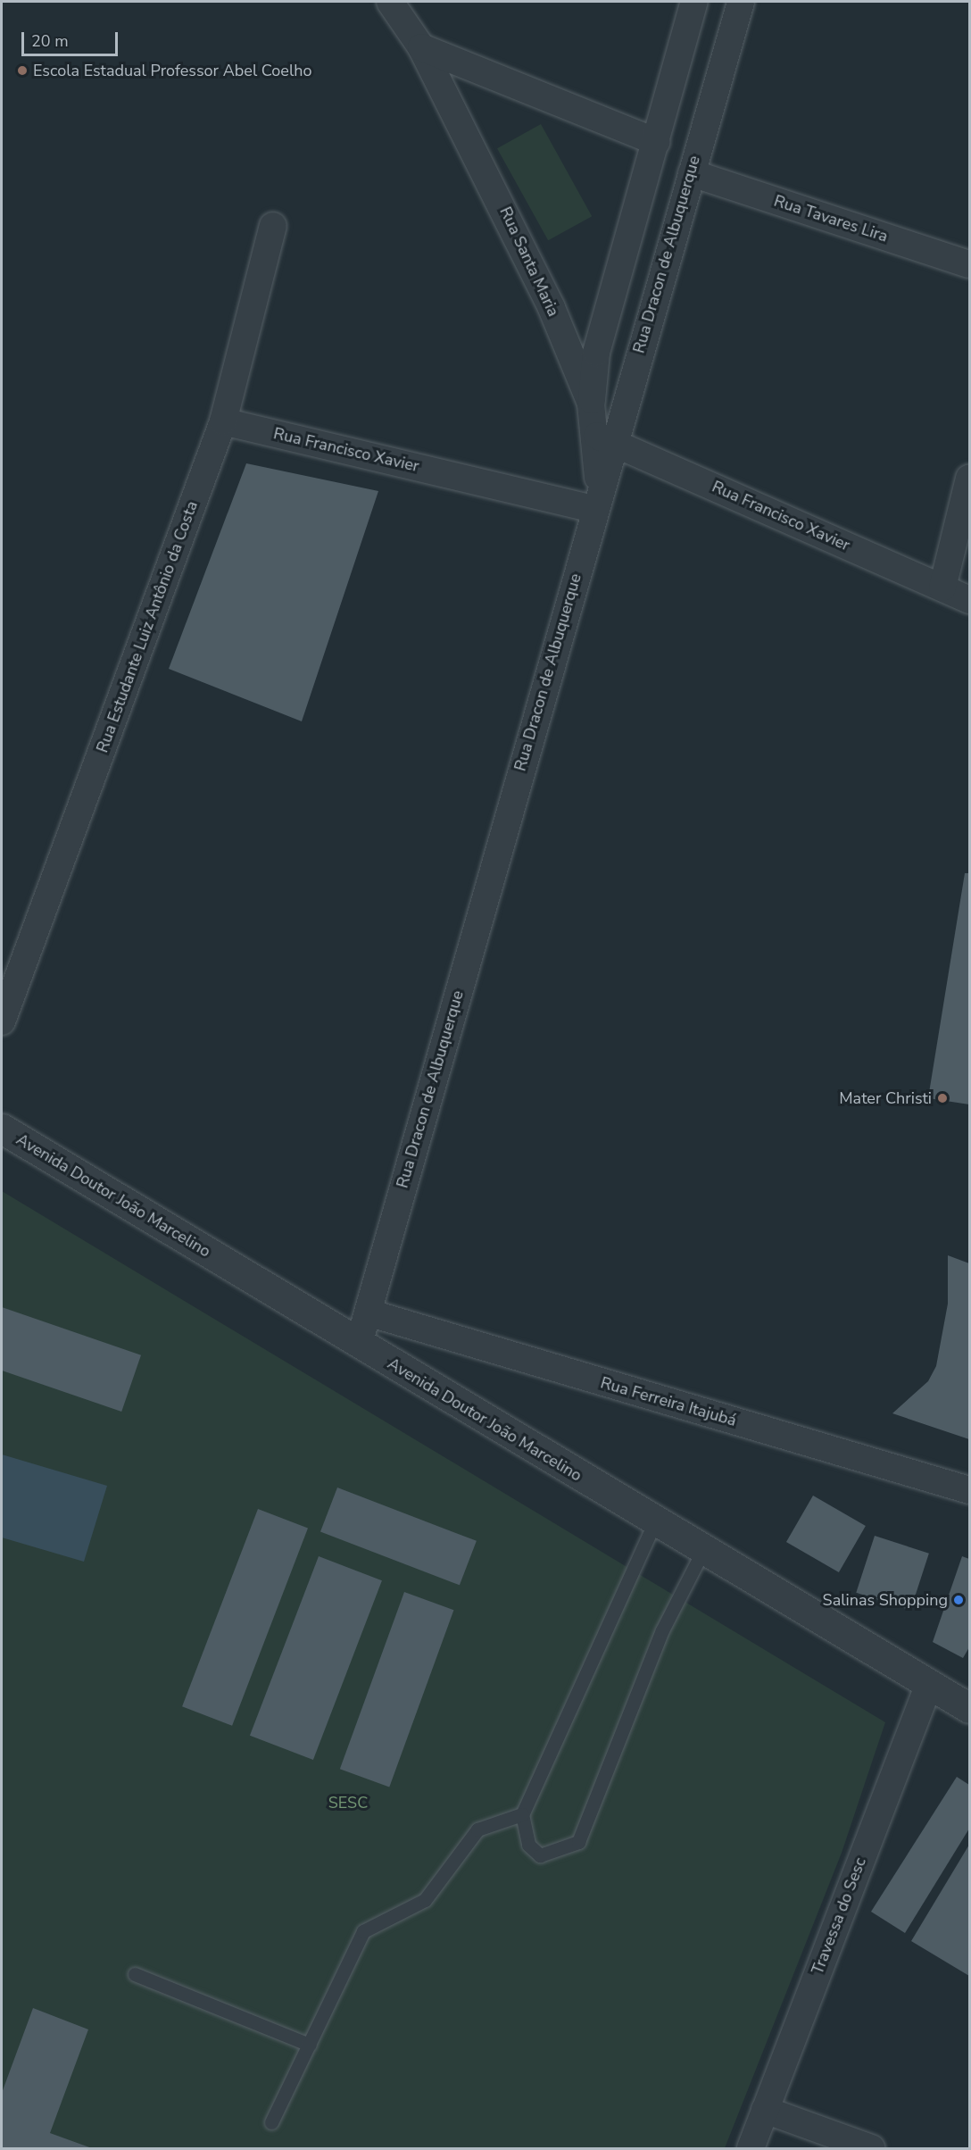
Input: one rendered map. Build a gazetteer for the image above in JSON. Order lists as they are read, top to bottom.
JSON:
{
  "streets": {
    "street": [
      "Rua Tavares Lira",
      "Rua Dracon de Albuquerque",
      "Rua Santa Maria",
      "Rua Francisco Xavier",
      "Rua Estudante Luiz Antônio da Costa",
      "Avenida Doutor João Marcelino",
      "Rua Ferreira Itajubá",
      "Travessa do Sesc"
    ]
  },
  "crossings": [
    ["Rua Tavares Lira", "Rua Dracon de Albuquerque"],
    ["Rua Dracon de Albuquerque", "Rua Santa Maria"],
    ["Rua Dracon de Albuquerque", "Rua Francisco Xavier"],
    ["Rua Dracon de Albuquerque", "Avenida Doutor João Marcelino"],
    ["Rua Dracon de Albuquerque", "Rua Ferreira Itajubá"],
    ["Rua Santa Maria", "Rua Francisco Xavier"],
    ["Rua Francisco Xavier", "Rua Estudante Luiz Antônio da Costa"],
    ["Avenida Doutor João Marcelino", "Travessa do Sesc"]
  ],
  "parks": ["SESC"],
  "places": ["Escola Estadual Professor Abel Coelho", "Mater Christi", "Salinas Shopping"],
  "scale_bar": "20 m"
}
